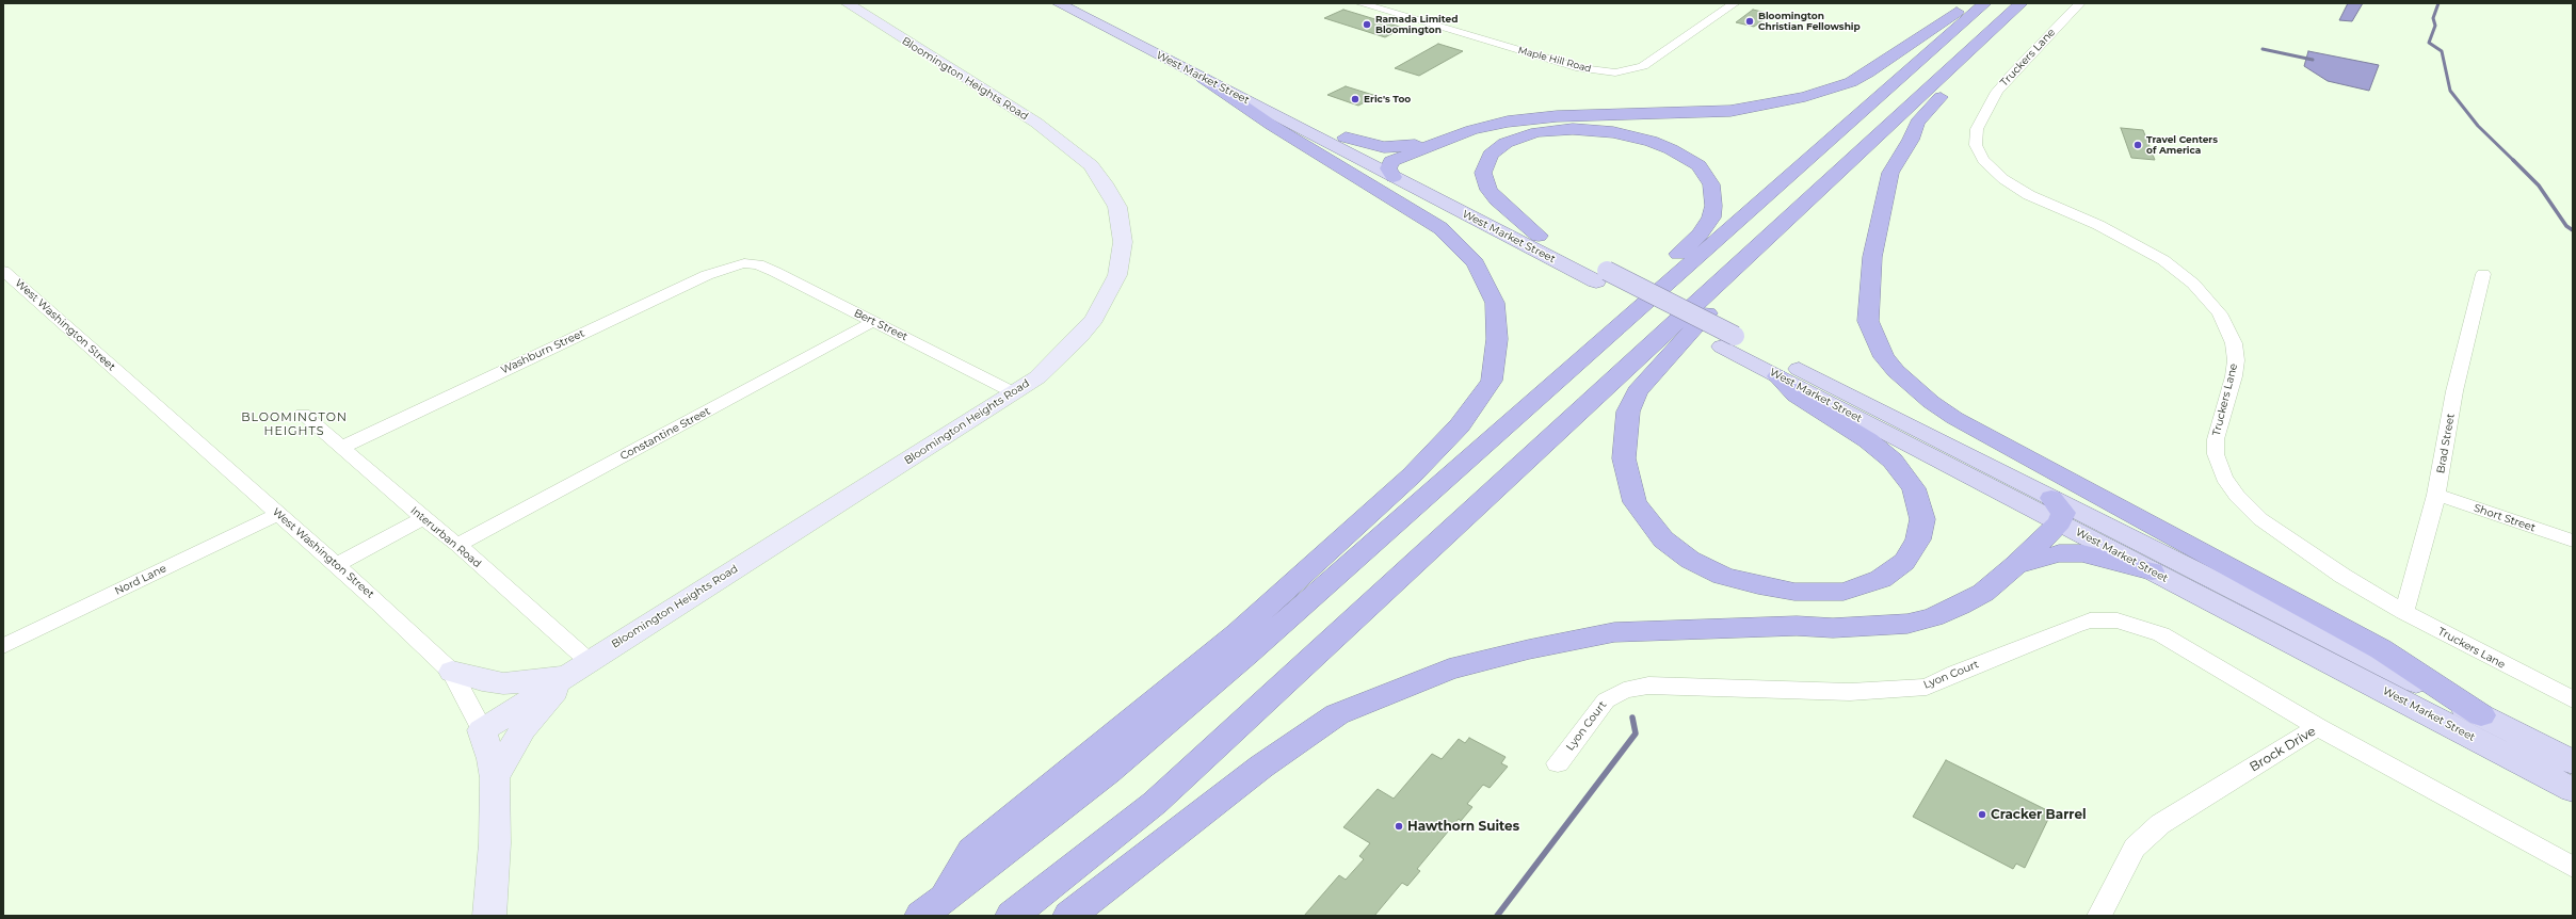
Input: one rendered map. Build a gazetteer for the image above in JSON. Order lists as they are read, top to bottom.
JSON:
{
  "streets": {
    "main road": ["West Market Street", "Bloomington Heights Road", "West Washington Street"],
    "street": [
      "Truckers Lane",
      "Maple Hill Road",
      "Bert Street",
      "Washburn Street",
      "Constantine Street",
      "Brad Street",
      "Short Street",
      "Interurban Road",
      "Nord Lane",
      "Lyon Court",
      "Brock Drive"
    ]
  },
  "crossings": [
    ["Truckers Lane", "Brad Street"],
    ["Bloomington Heights Road", "West Washington Street"],
    ["Bloomington Heights Road", "Bert Street"],
    ["Bloomington Heights Road", "Interurban Road"],
    ["West Washington Street", "Nord Lane"],
    ["Bert Street", "Washburn Street"],
    ["Bert Street", "Constantine Street"],
    ["Washburn Street", "Interurban Road"],
    ["Constantine Street", "Interurban Road"],
    ["Brad Street", "Short Street"],
    ["Lyon Court", "Brock Drive"]
  ],
  "districts": ["BLOOMINGTON HEIGHTS"],
  "places": [
    "Bloomington Christian Fellowship",
    "Ramada Limited Bloomington",
    "Eric's Too",
    "Travel Centers of America",
    "Cracker Barrel",
    "Hawthorn Suites"
  ]
}
